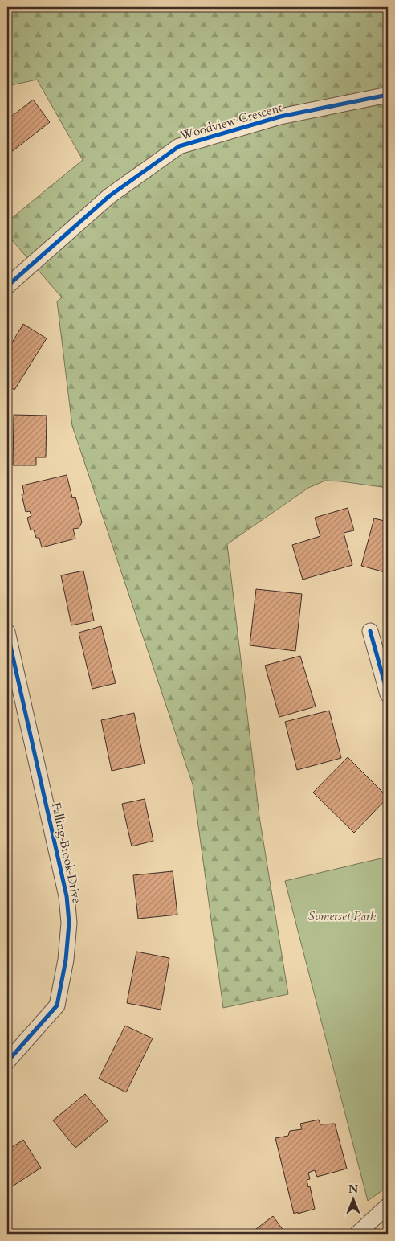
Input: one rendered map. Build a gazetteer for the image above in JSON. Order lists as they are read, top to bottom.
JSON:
{
  "streets": {
    "street": ["Woodview Crescent", "Falling Brook Drive"]
  },
  "parks": ["Somerset Park"],
  "north": "top"
}
